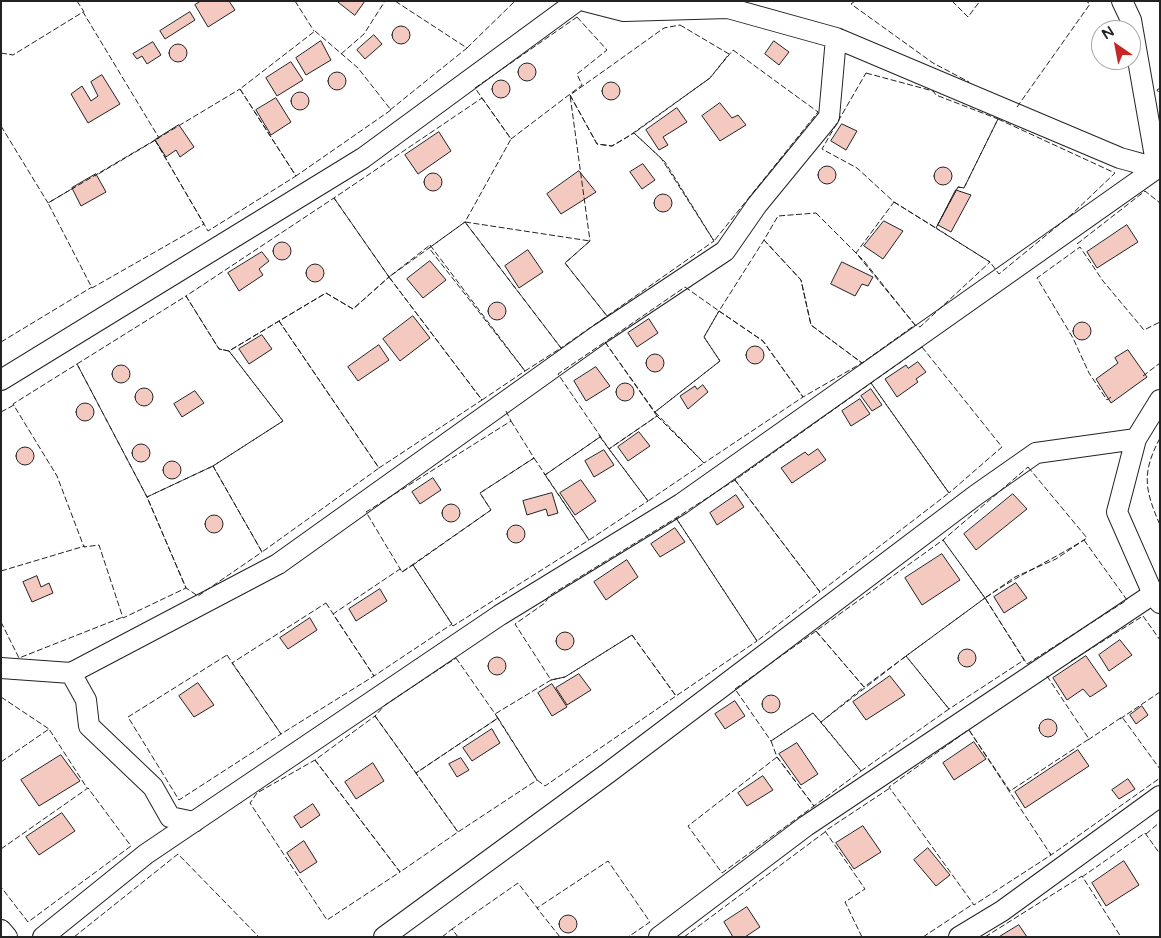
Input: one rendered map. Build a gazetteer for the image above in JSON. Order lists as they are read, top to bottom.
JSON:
{
  "north": "top left"
}
